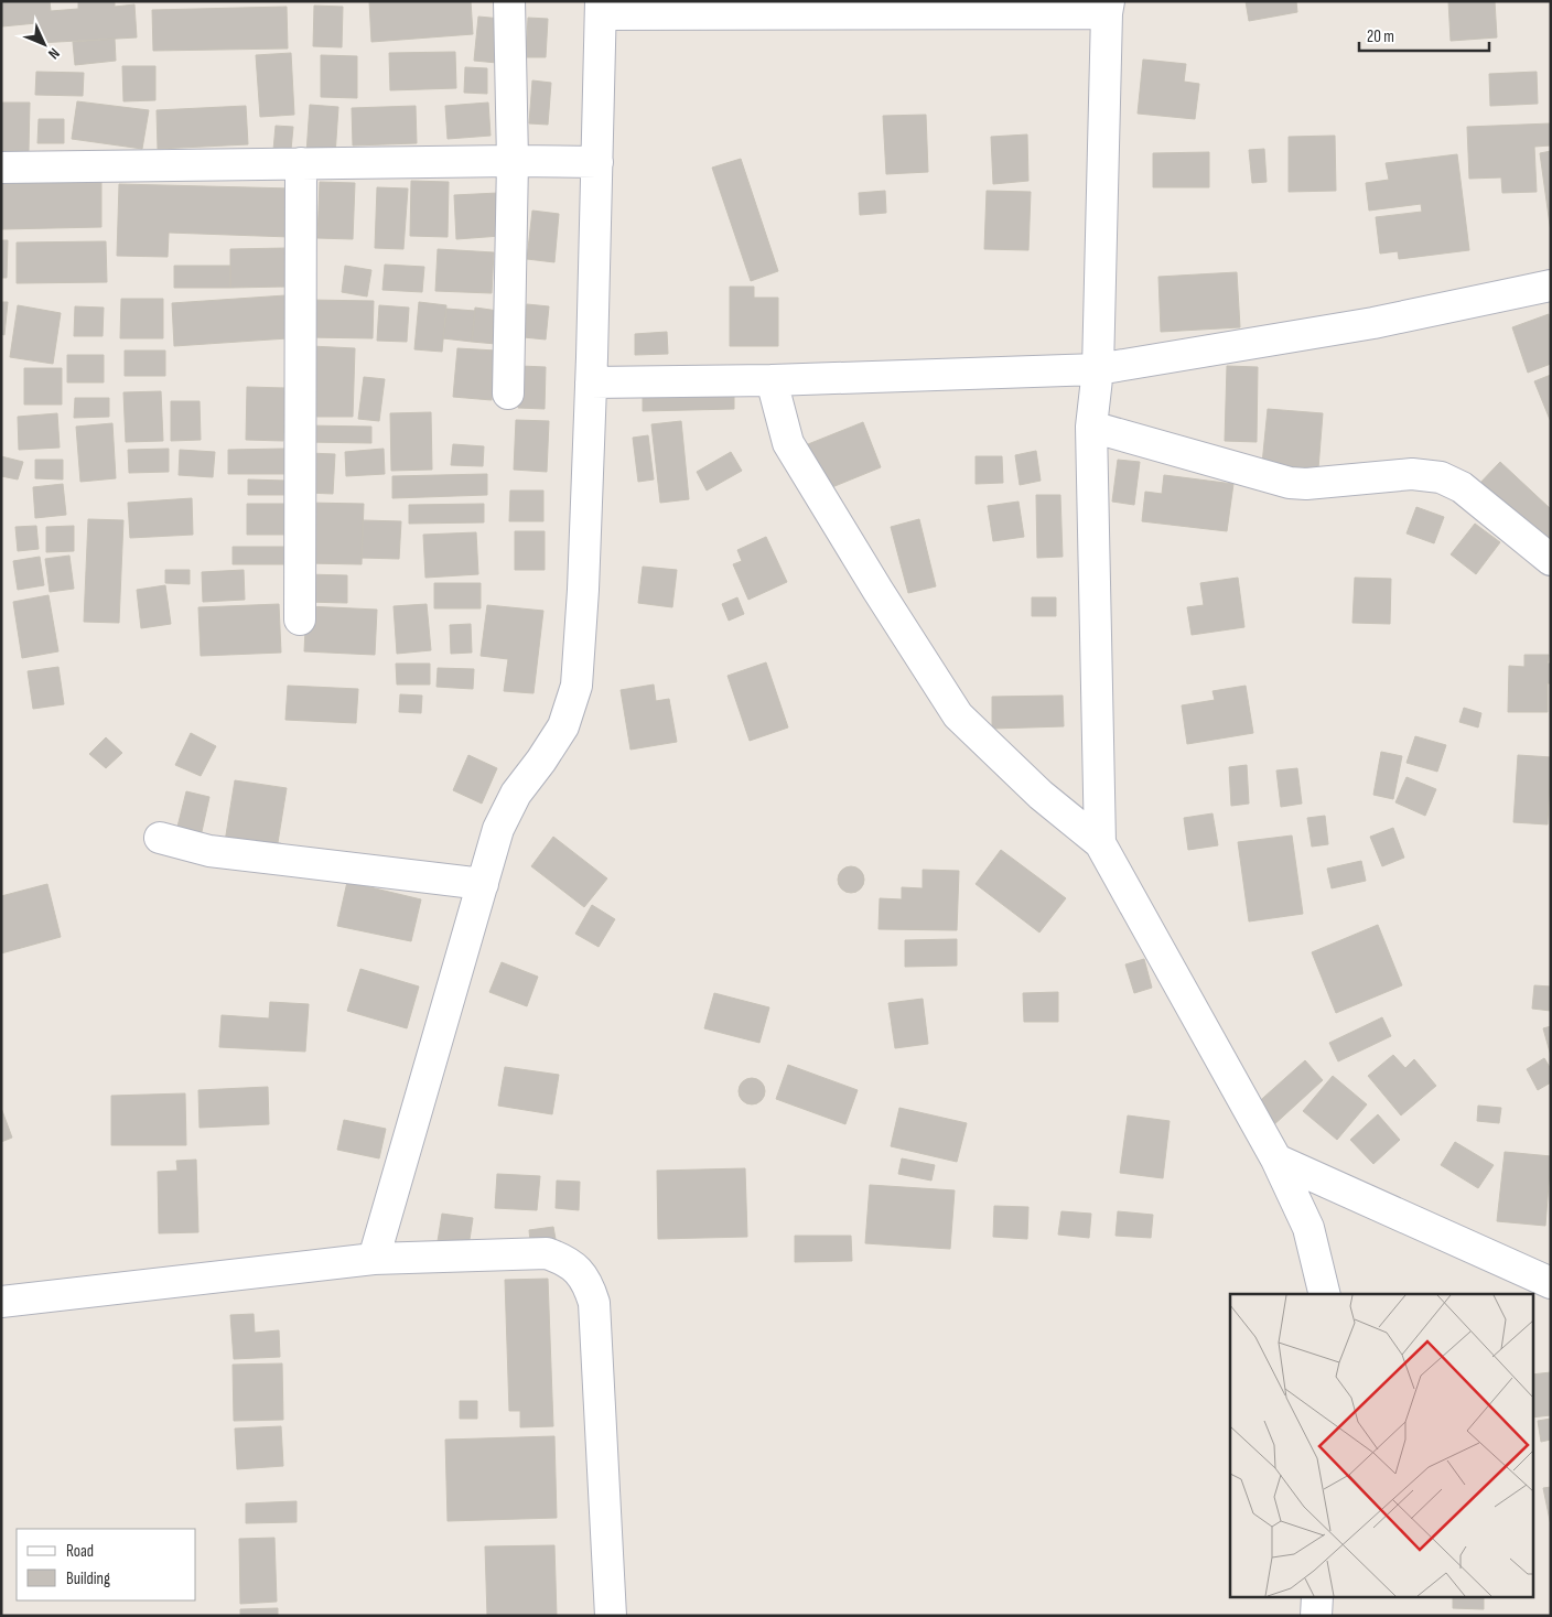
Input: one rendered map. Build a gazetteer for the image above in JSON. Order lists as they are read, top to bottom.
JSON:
{
  "legend": ["Road", "Building"],
  "scale_bar": "20 m",
  "north": "bottom right"
}
